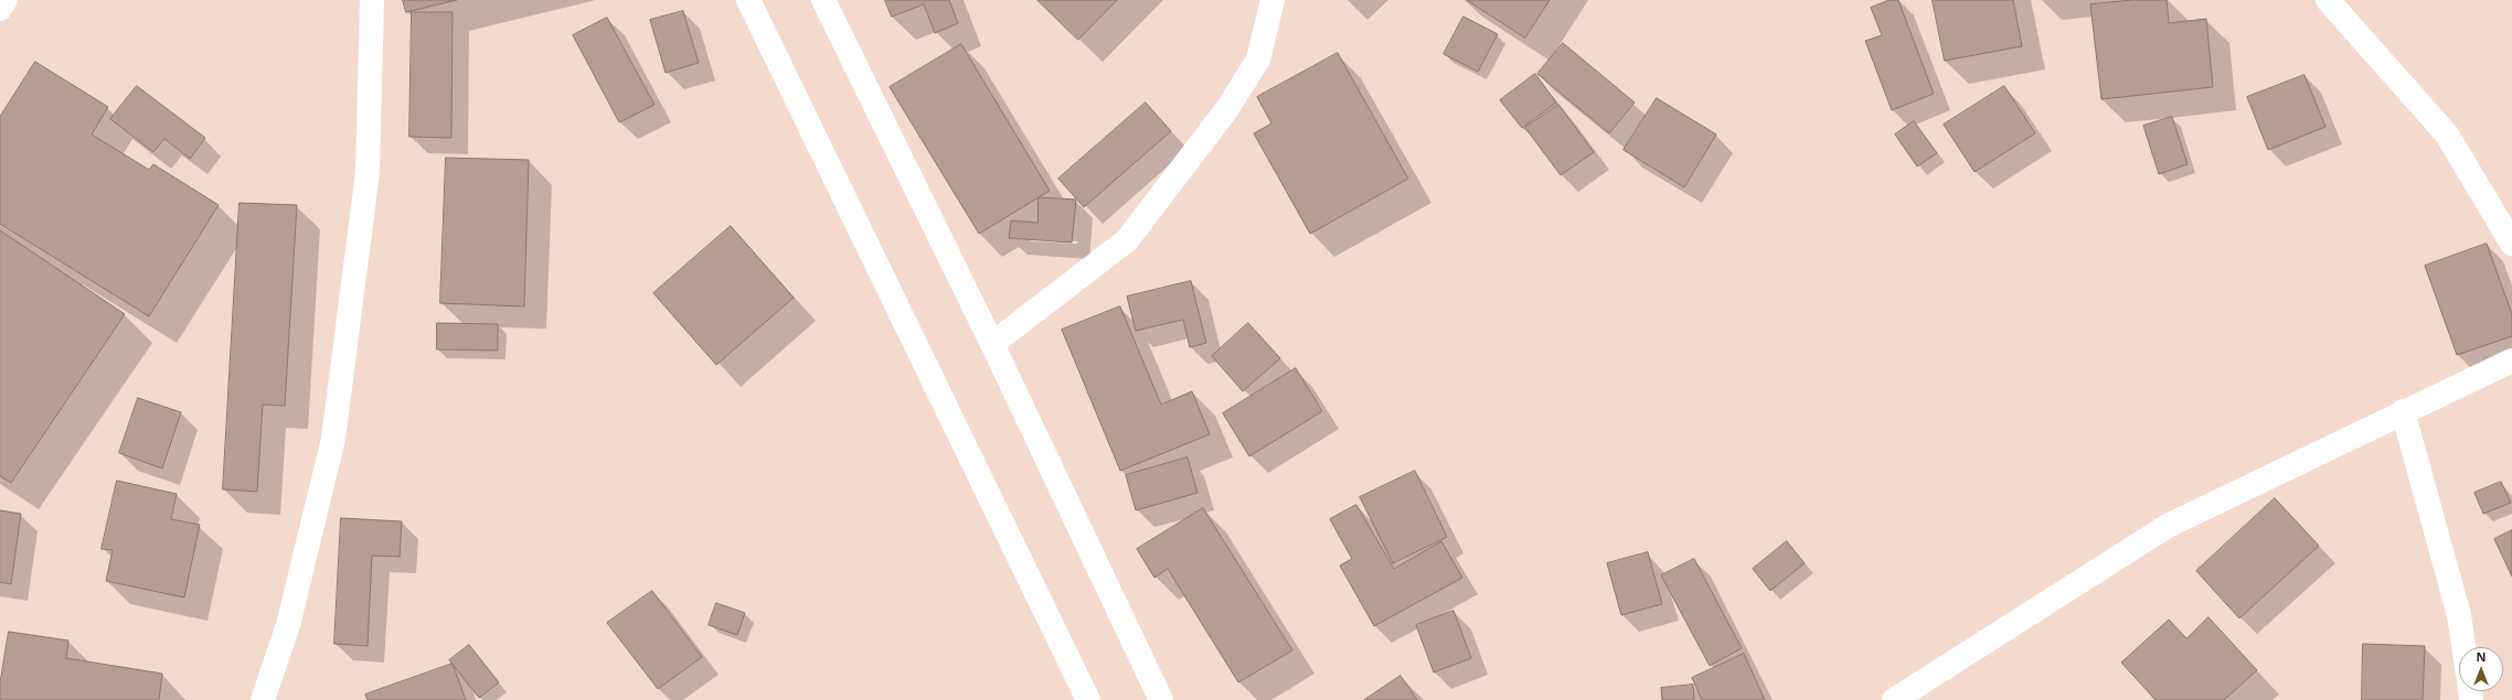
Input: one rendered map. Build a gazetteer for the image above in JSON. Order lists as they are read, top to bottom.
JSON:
{
  "north": "top"
}
